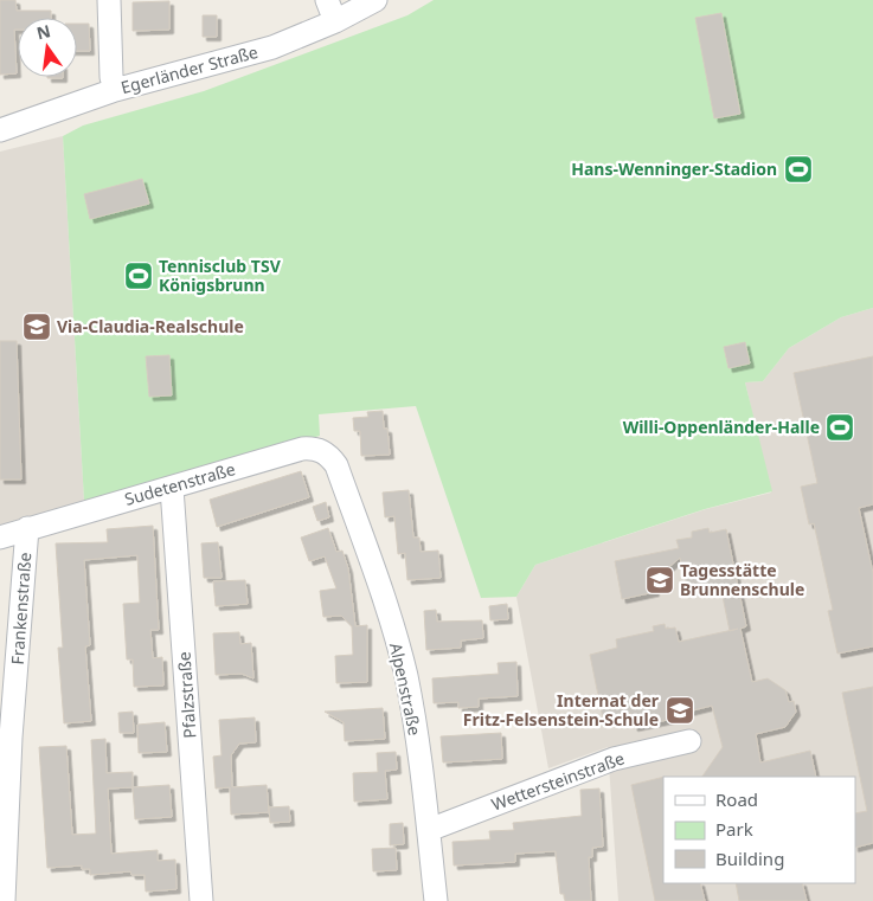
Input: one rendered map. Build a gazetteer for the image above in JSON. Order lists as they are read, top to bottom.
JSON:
{
  "streets": {
    "street": [
      "Egerländer Straße",
      "Sudetenstraße",
      "Frankenstraße",
      "Alpenstraße",
      "Pfalzstraße",
      "Wettersteinstraße"
    ]
  },
  "crossings": [
    ["Sudetenstraße", "Frankenstraße"],
    ["Sudetenstraße", "Alpenstraße"],
    ["Sudetenstraße", "Pfalzstraße"],
    ["Alpenstraße", "Wettersteinstraße"]
  ],
  "places": {
    "sports": ["Hans-Wenninger-Stadion", "Tennisclub TSV Königsbrunn", "Willi-Oppenländer-Halle"],
    "school or university": ["Via-Claudia-Realschule", "Tagesstätte Brunnenschule", "Internat der Fritz-Felsenstein-Schule"]
  },
  "legend": ["Road", "Park", "Building"],
  "north": "top"
}
